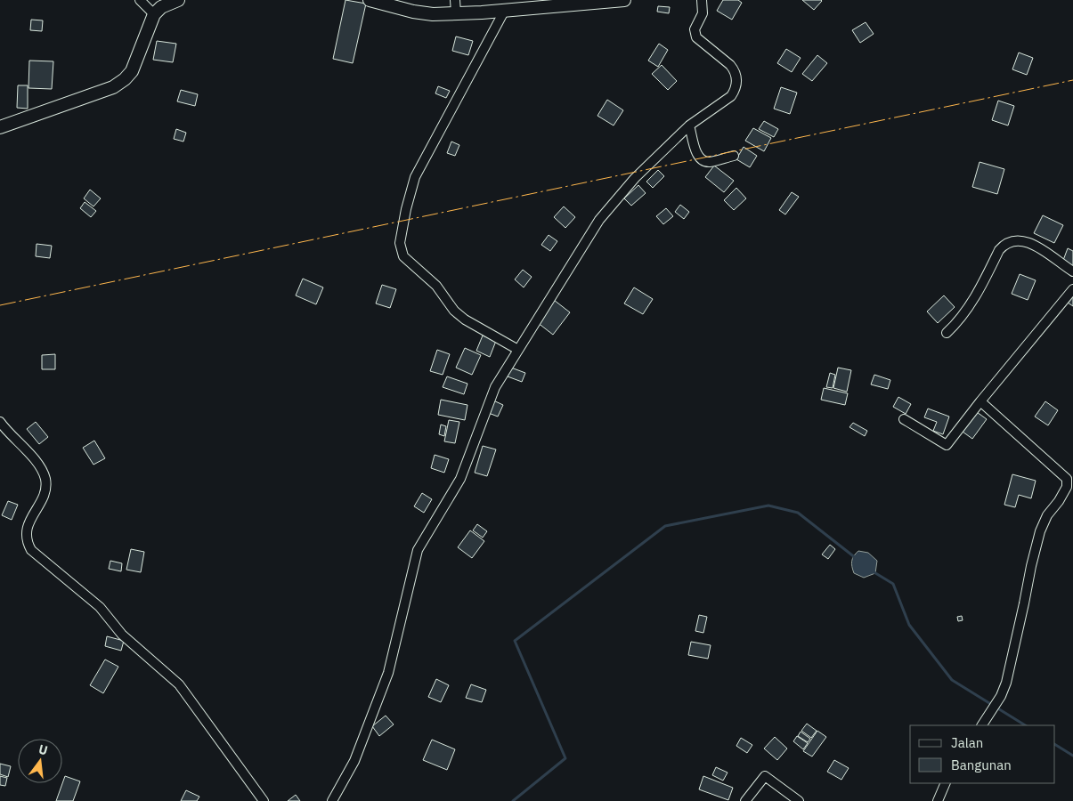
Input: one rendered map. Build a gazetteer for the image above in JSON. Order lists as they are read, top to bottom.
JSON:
{
  "legend": ["Jalan", "Bangunan"],
  "north": "top"
}
